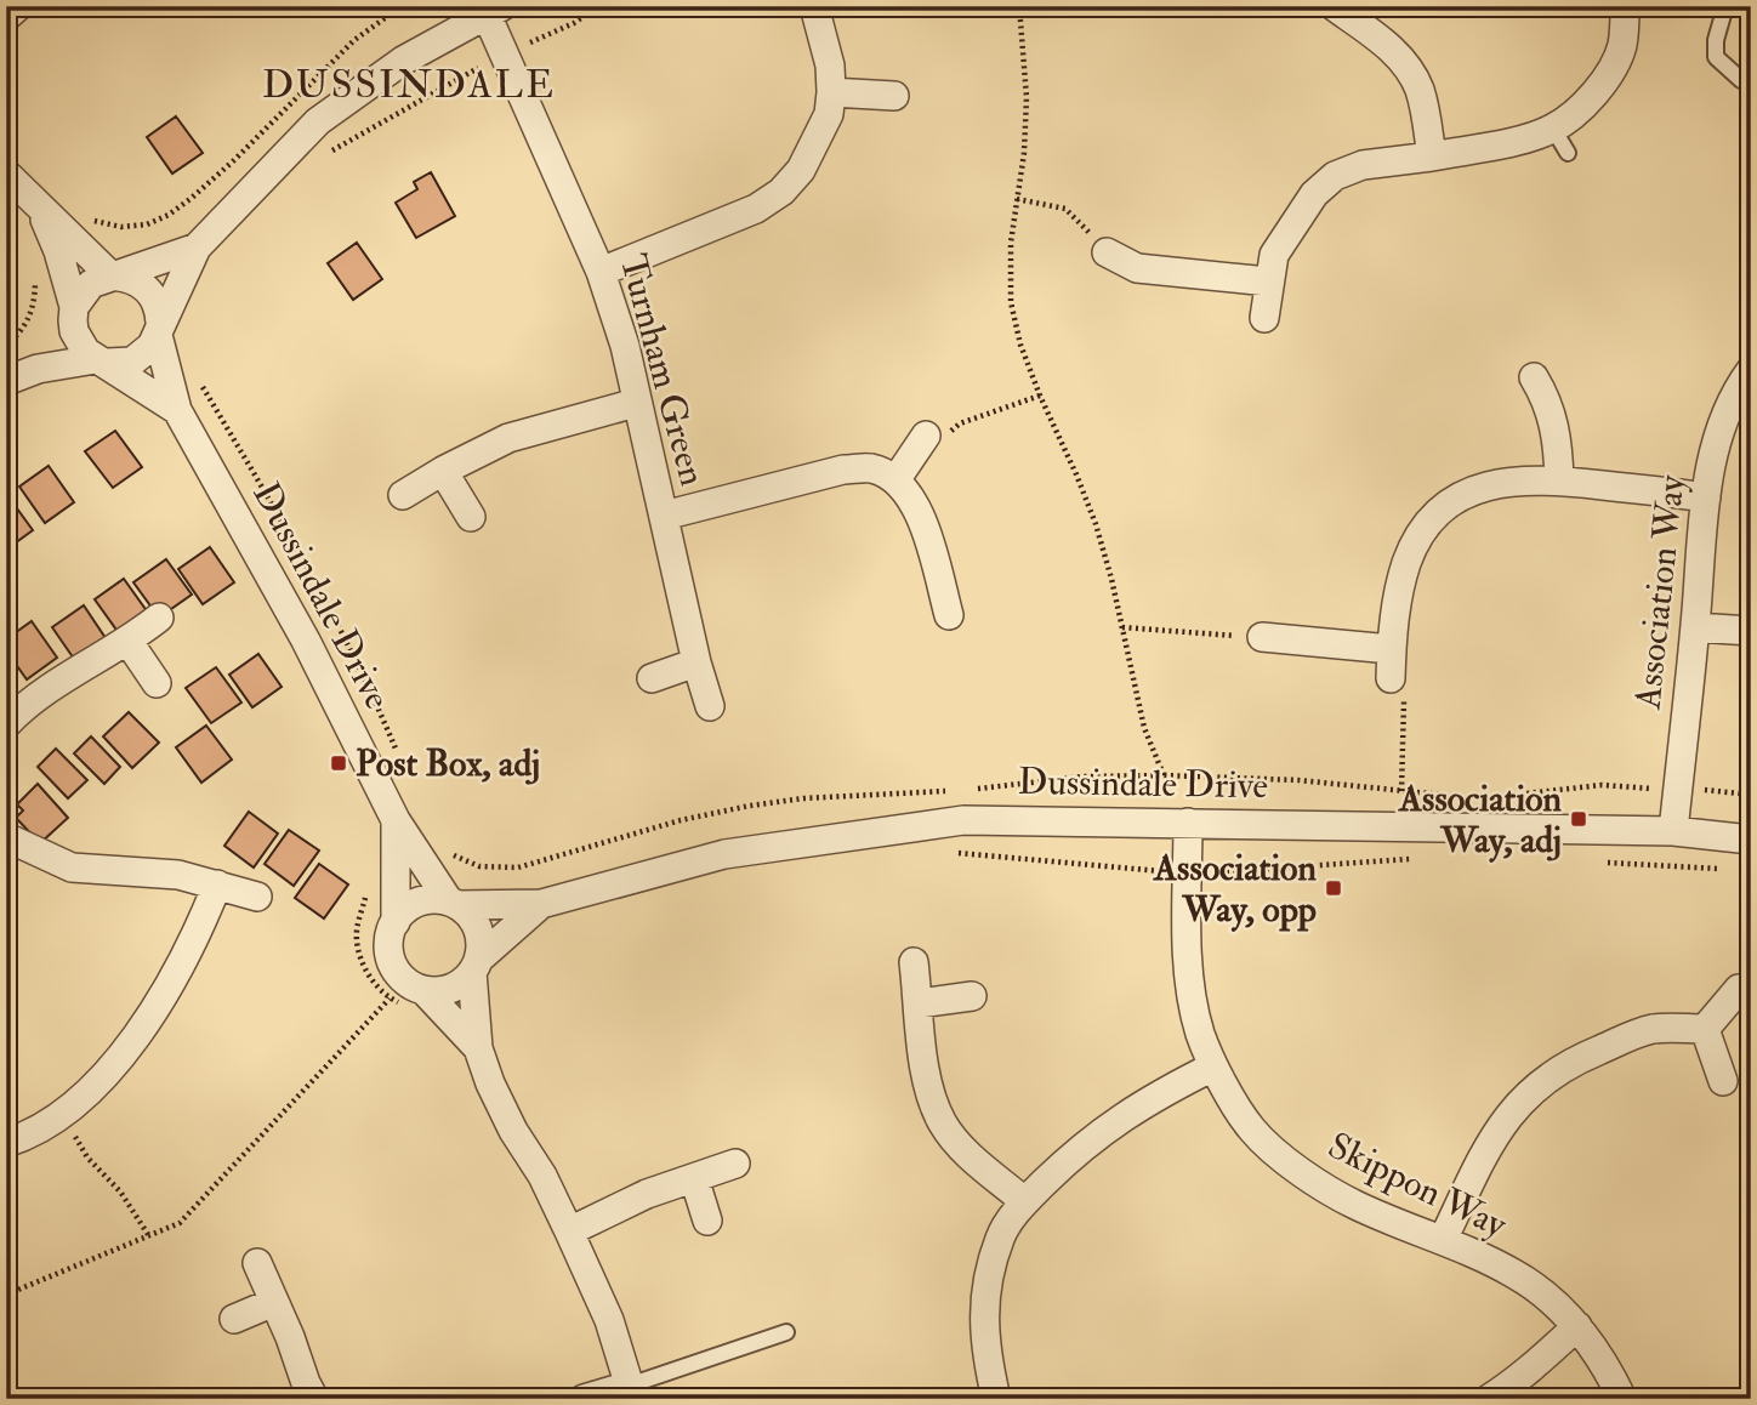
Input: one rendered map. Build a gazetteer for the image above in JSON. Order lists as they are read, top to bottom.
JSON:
{
  "streets": {
    "street": [
      "Turnham Green",
      "Association Way",
      "Dussindale Drive",
      "Skippon Way"
    ]
  },
  "crossings": [
    ["Association Way", "Dussindale Drive"],
    ["Dussindale Drive", "Skippon Way"]
  ],
  "districts": ["DUSSINDALE"],
  "places": {
    "transit": ["Post Box, adj", "Association Way, adj", "Association Way, opp"]
  }
}
